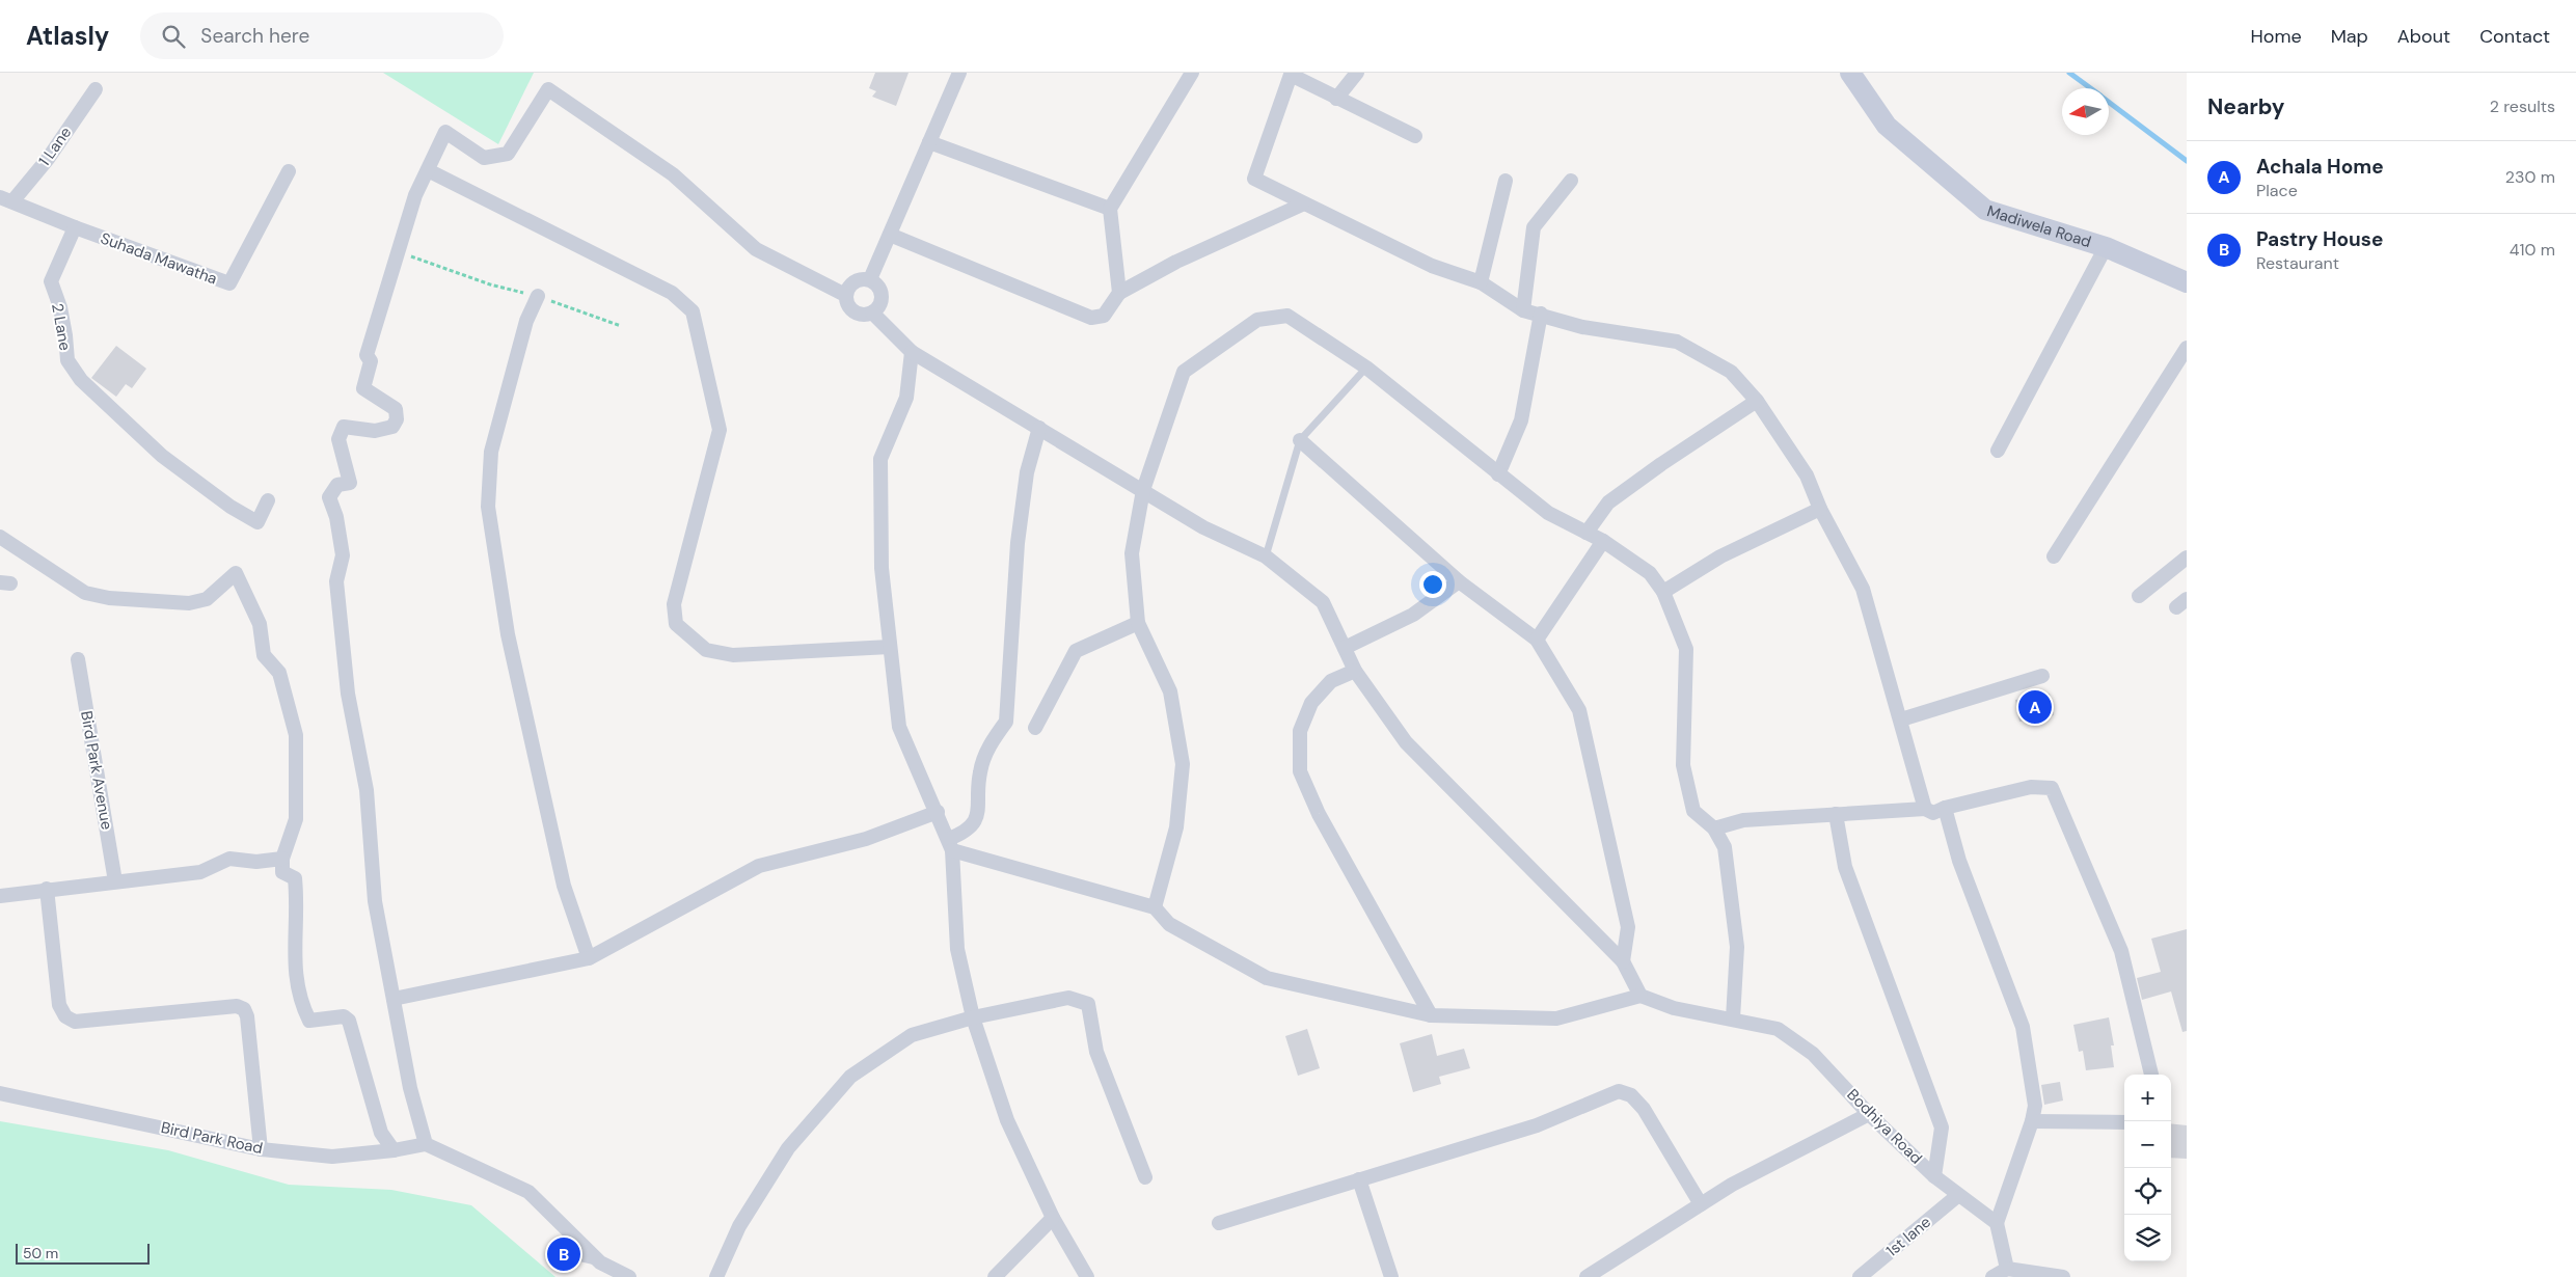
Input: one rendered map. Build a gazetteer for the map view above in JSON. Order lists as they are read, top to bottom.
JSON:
{
  "streets": {
    "main road": ["Madiwela Road"],
    "street": [
      "1 Lane",
      "Suhada Mawatha",
      "2 Lane",
      "Bird Park Avenue",
      "Bodhiya Road",
      "Bird Park Road",
      "1st lane"
    ]
  },
  "crossings": [
    ["1 Lane", "Suhada Mawatha"],
    ["Suhada Mawatha", "2 Lane"],
    ["Bodhiya Road", "1st lane"]
  ],
  "scale_bar": "50 m",
  "north": "left",
  "page": {
    "header": "Atlasly",
    "search": "Search here",
    "nav": [
      "Home",
      "Map",
      "About",
      "Contact"
    ],
    "heading": ["Nearby", "2 results"],
    "list": [
      {
        "mark": "A",
        "name": "Achala Home",
        "note": "Place",
        "value": "230 m"
      },
      {
        "mark": "B",
        "name": "Pastry House",
        "note": "Restaurant",
        "value": "410 m"
      }
    ],
    "pins": ["A", "B"],
    "map_buttons": ["+", "−"],
    "scale": "50 m"
  }
}
